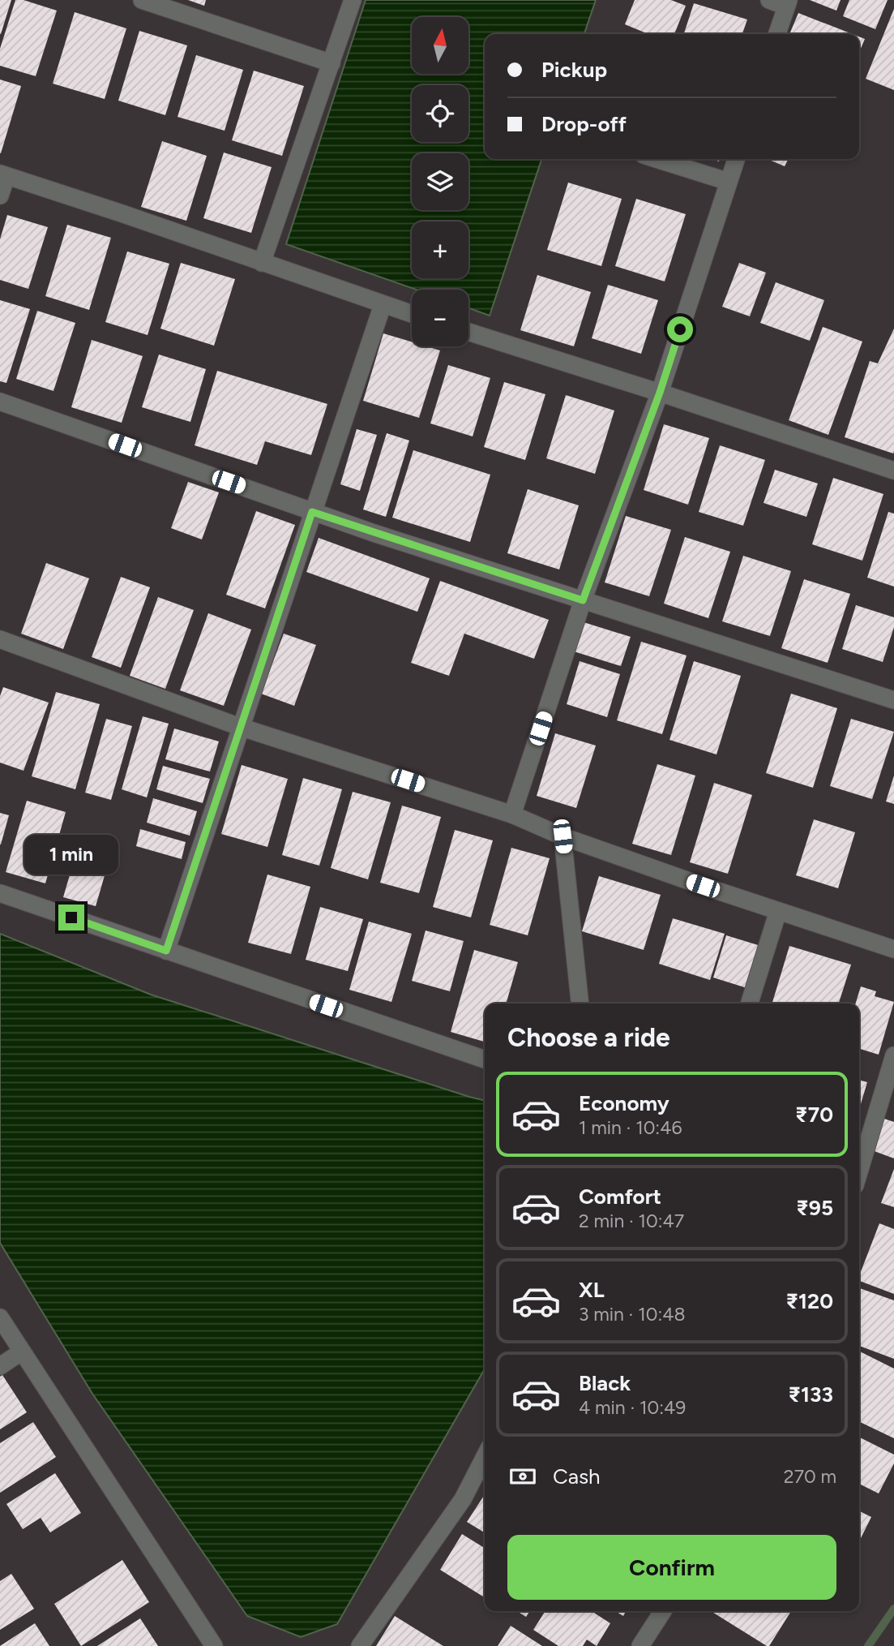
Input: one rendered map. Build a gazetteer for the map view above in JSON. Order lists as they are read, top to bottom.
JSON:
{
  "north": "top",
  "page": {
    "map_buttons": ["+", "−"],
    "banner": ["Pickup", "Drop-off"],
    "bubble": "1 min",
    "heading": "Choose a ride",
    "list": [
      {
        "name": "Economy",
        "note": "1 min · 10:46",
        "value": "₹70"
      },
      {
        "name": "Comfort",
        "note": "2 min · 10:47",
        "value": "₹95"
      },
      {
        "name": "XL",
        "note": "3 min · 10:48",
        "value": "₹120"
      },
      {
        "name": "Black",
        "note": "4 min · 10:49",
        "value": "₹133"
      }
    ],
    "pay": ["Cash", "270 m"],
    "buttons": "Confirm"
  }
}
